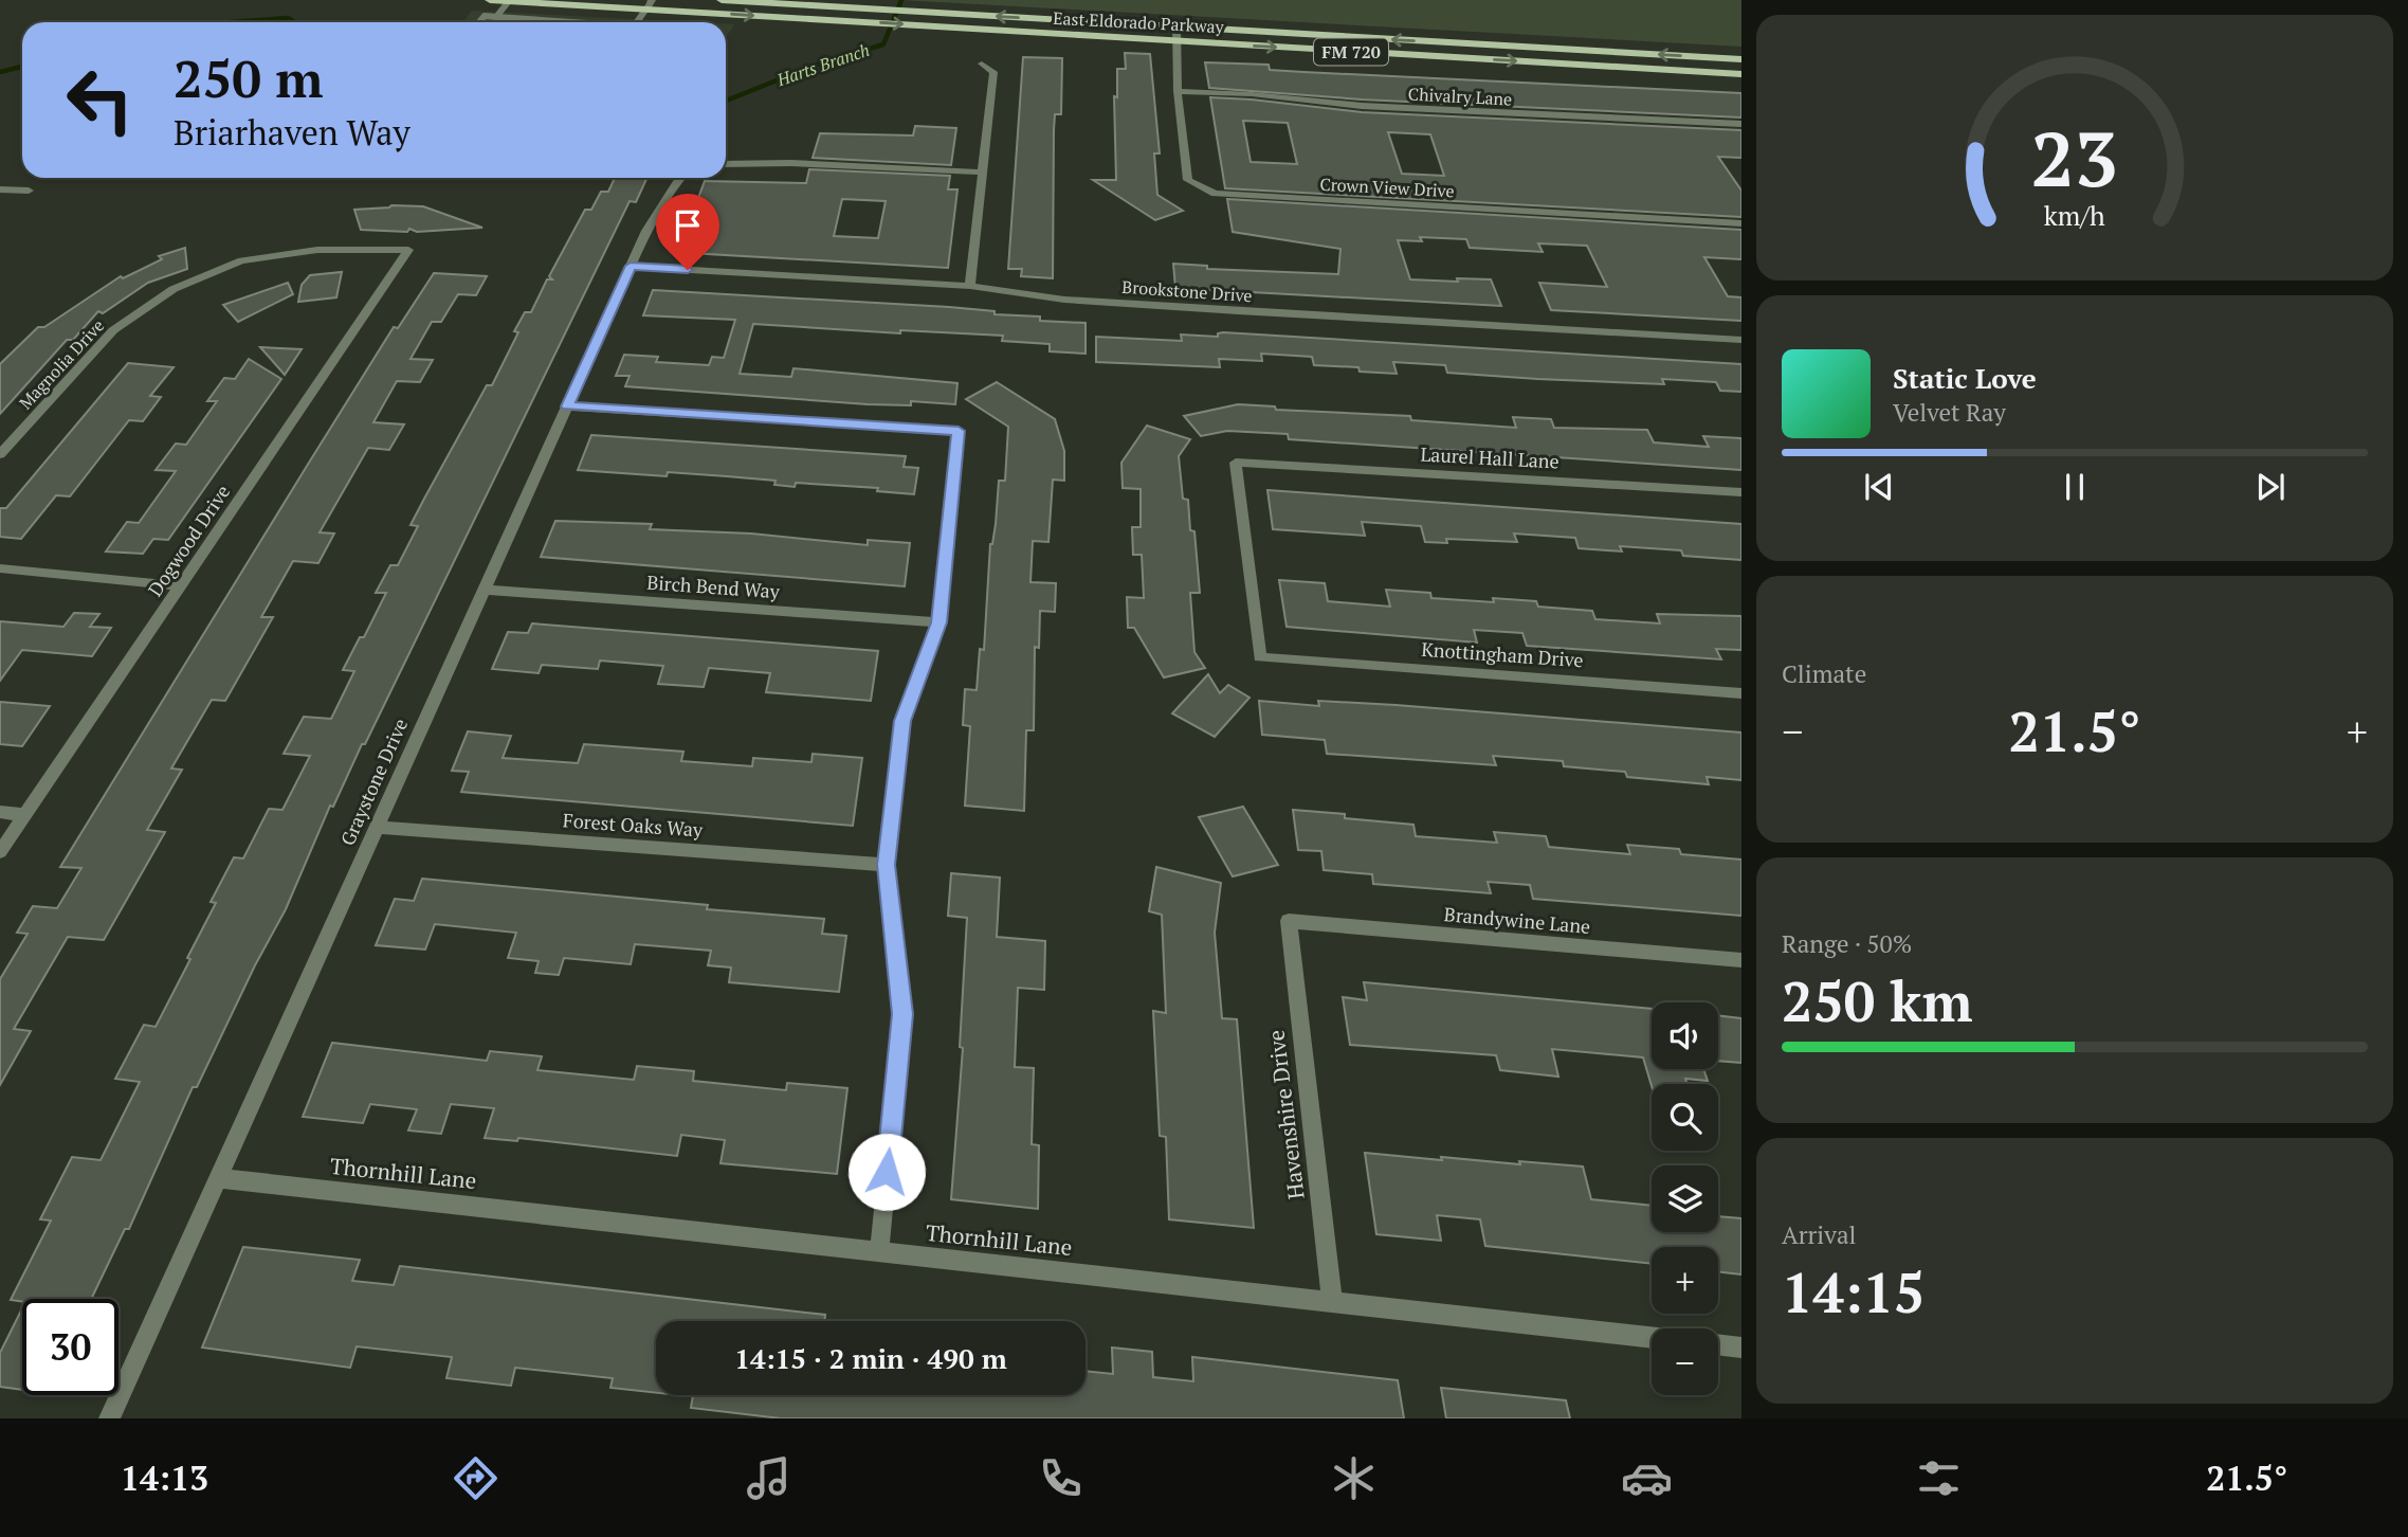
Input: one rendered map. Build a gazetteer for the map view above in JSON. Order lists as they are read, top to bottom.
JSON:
{
  "streets": {
    "main road": ["East Eldorado Parkway", "FM 720"],
    "street": [
      "Chivalry Lane",
      "Crown View Drive",
      "Brookstone Drive",
      "Magnolia Drive",
      "Laurel Hall Lane",
      "Dogwood Drive",
      "Birch Bend Way",
      "Knottingham Drive",
      "Graystone Drive",
      "Forest Oaks Way",
      "Brandywine Lane",
      "Havenshire Drive",
      "Thornhill Lane"
    ]
  },
  "crossings": [
    ["East Eldorado Parkway", "Crown View Drive"],
    ["Chivalry Lane", "Crown View Drive"],
    ["Brookstone Drive", "Graystone Drive"],
    ["Magnolia Drive", "Dogwood Drive"],
    ["Laurel Hall Lane", "Knottingham Drive"],
    ["Birch Bend Way", "Graystone Drive"],
    ["Graystone Drive", "Forest Oaks Way"],
    ["Graystone Drive", "Thornhill Lane"],
    ["Brandywine Lane", "Havenshire Drive"],
    ["Havenshire Drive", "Thornhill Lane"]
  ],
  "water": ["Harts Branch"],
  "page": {
    "turn": ["250 m", "Briarhaven Way"],
    "song": ["Static Love", "Velvet Ray"],
    "tile": [
      "Climate",
      ["Range · 50%", "250 km"],
      ["Arrival", "14:15"]
    ],
    "heat": ["−", "21.5°", "+"],
    "map_buttons": ["+", "−"],
    "limit": "30",
    "trip": "14:15 · 2 min · 490 m",
    "tabs": ["14:13", "21.5°"],
    "gauge": ["23", "km/h"]
  }
}
